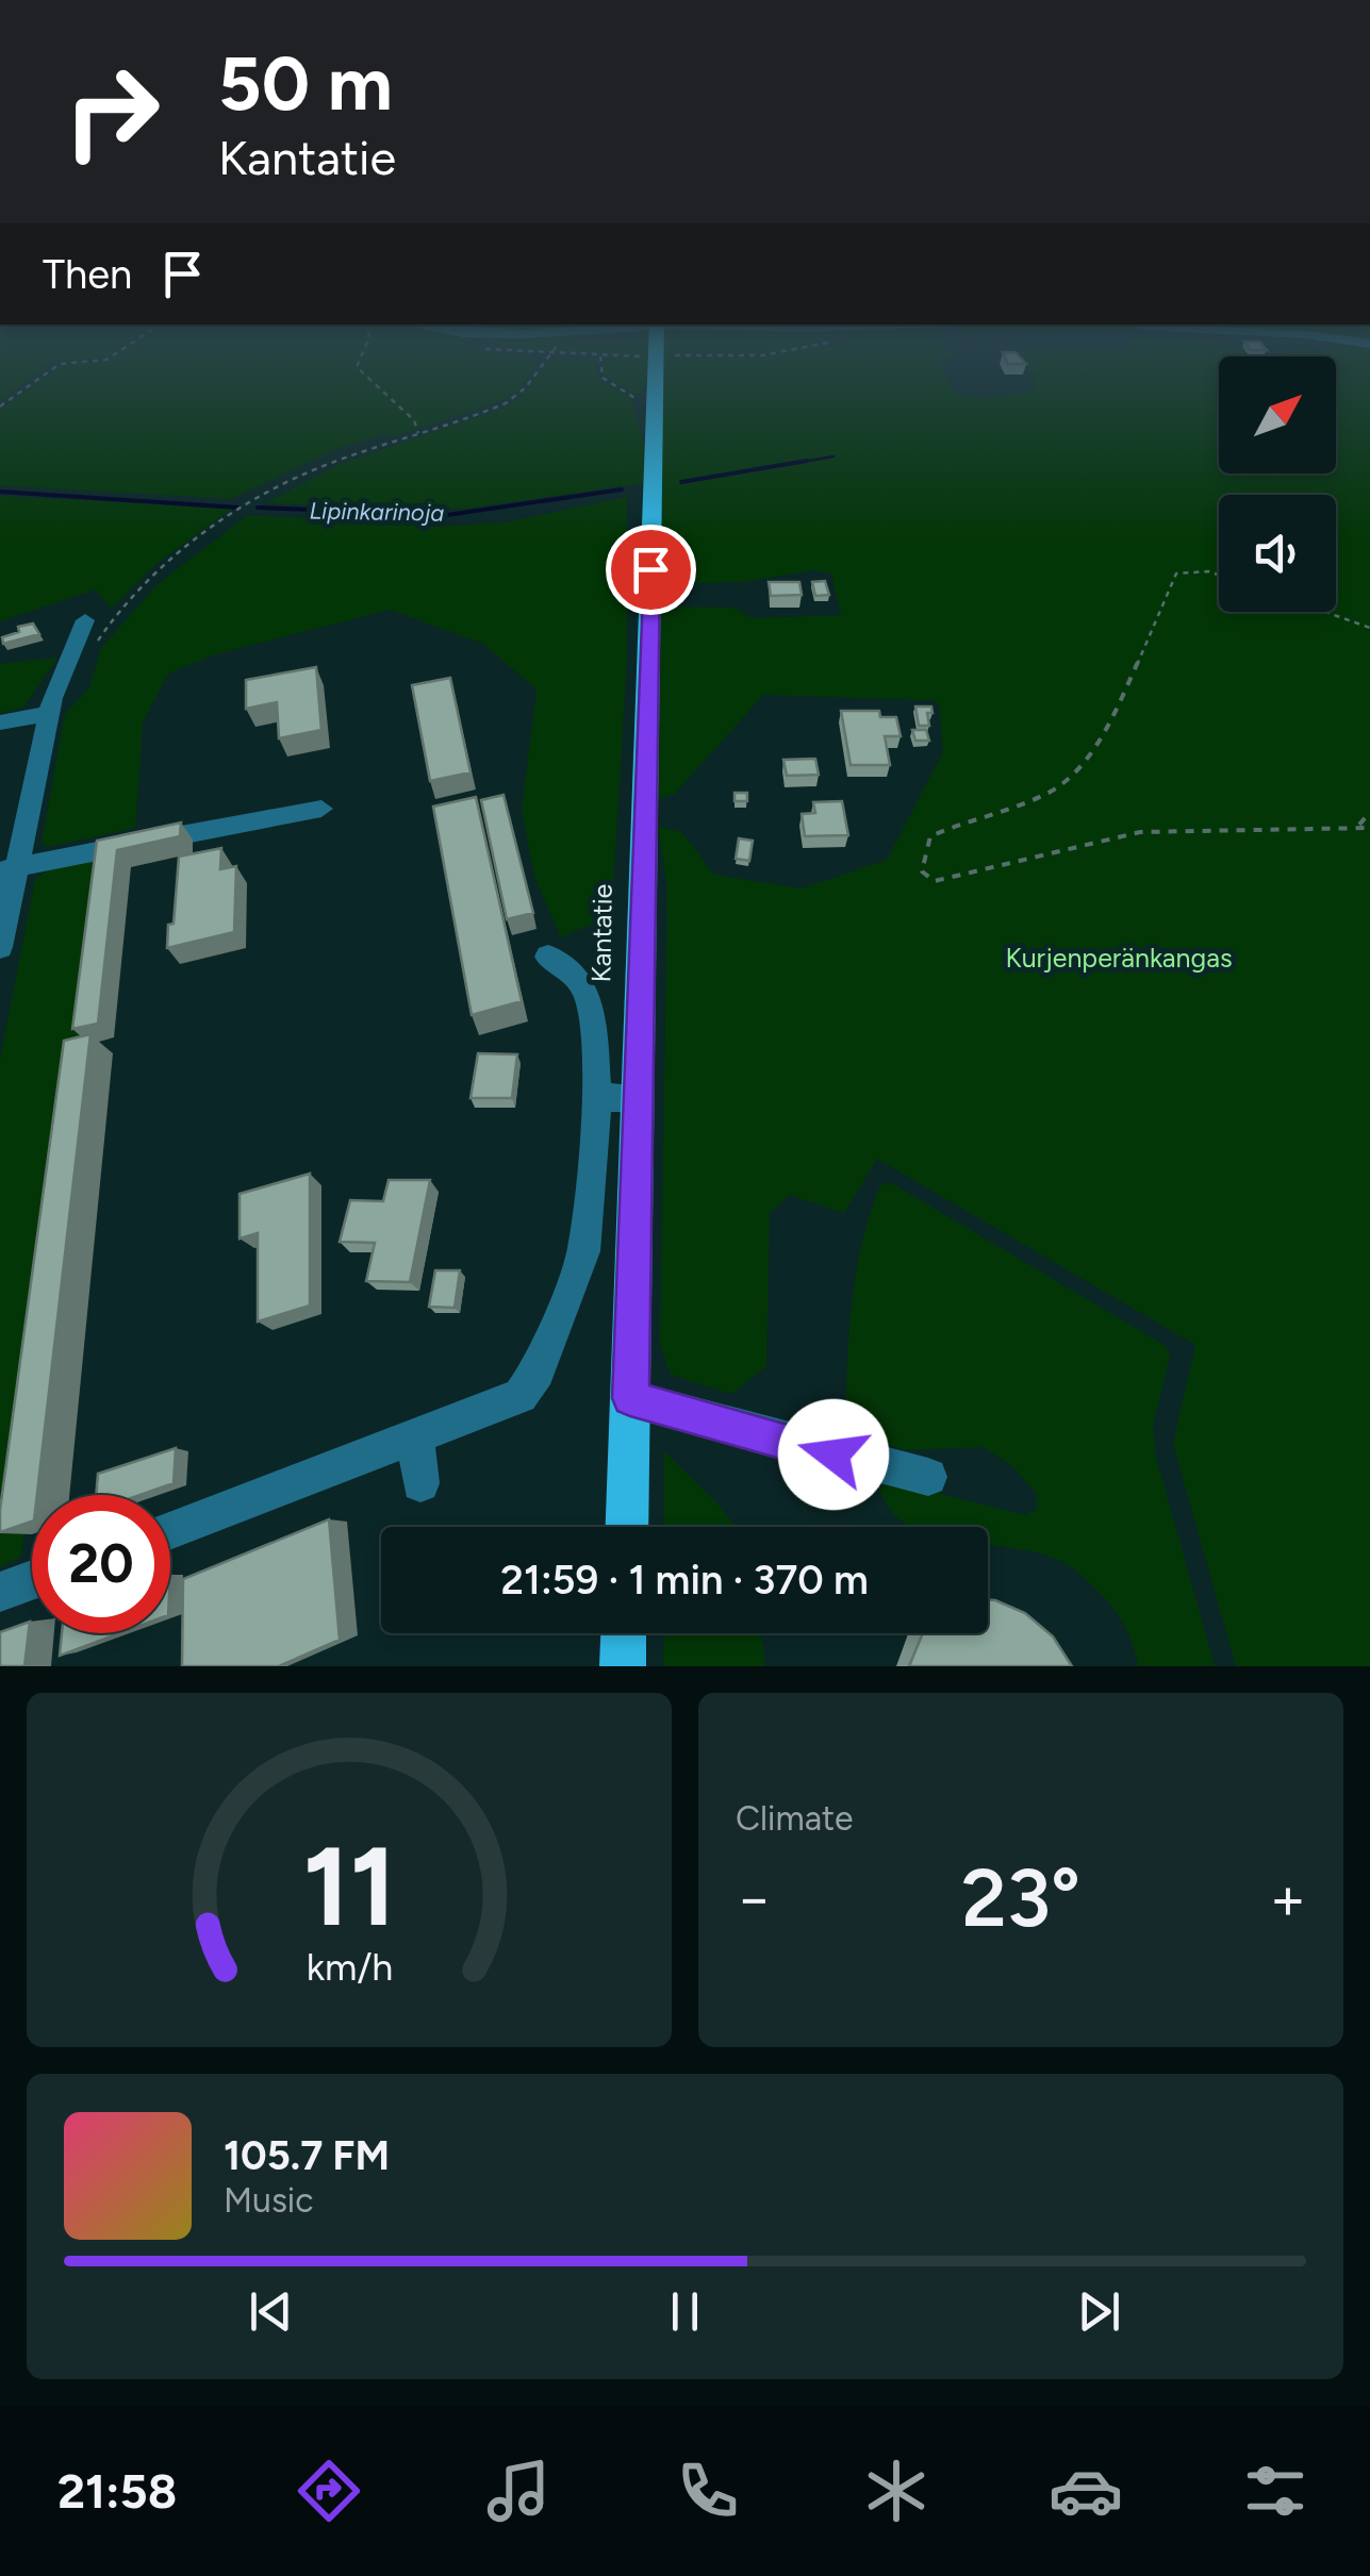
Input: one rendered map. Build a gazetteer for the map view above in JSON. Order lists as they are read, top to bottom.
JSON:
{
  "streets": {
    "main road": ["Kantatie"]
  },
  "water": ["Lipinkarinoja"],
  "parks": ["Kurjenperänkangas"],
  "north": "top right",
  "page": {
    "turn": ["50 m", "Kantatie"],
    "then": "Then",
    "limit": "20",
    "trip": "21:59 · 1 min · 370 m",
    "tile": "Climate",
    "heat": ["−", "23°", "+"],
    "song": ["105.7 FM", "Music"],
    "tabs": "21:58",
    "gauge": ["11", "km/h"]
  }
}
